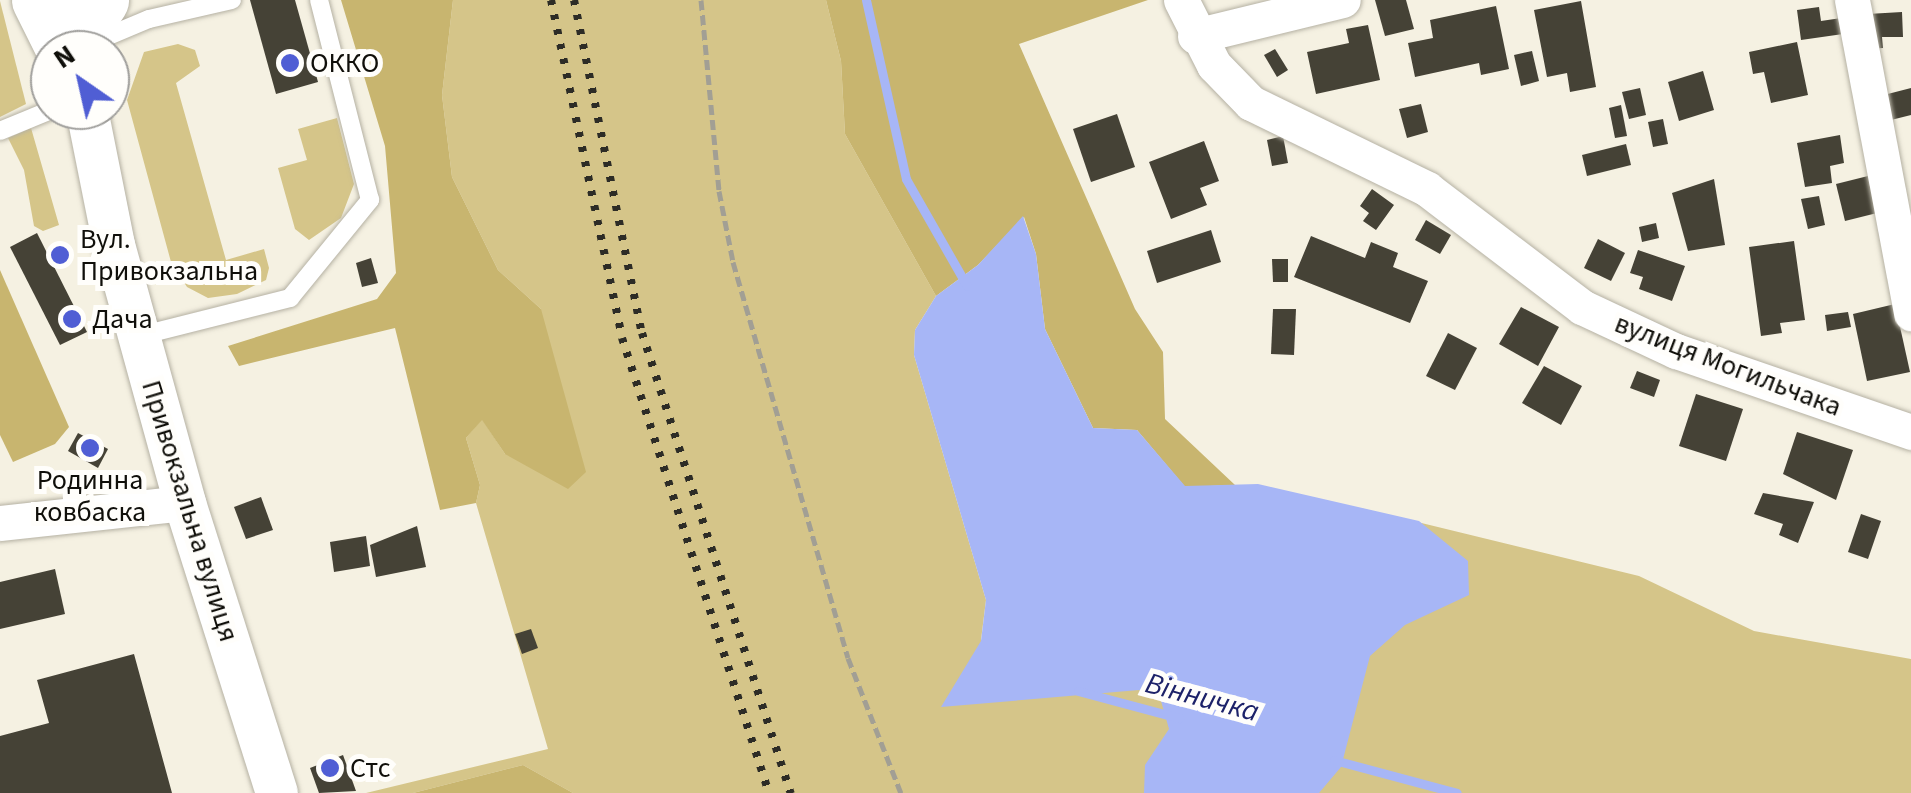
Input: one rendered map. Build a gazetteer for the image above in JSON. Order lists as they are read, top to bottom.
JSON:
{
  "streets": {
    "street": ["вулиця Могильчака", "Привокзальна вулиця"]
  },
  "water": ["Вінничка"],
  "places": [
    "ОККО",
    "Вул. Привокзальна",
    "Дача",
    "Родинна ковбаска",
    "Стс"
  ],
  "north": "top left"
}
